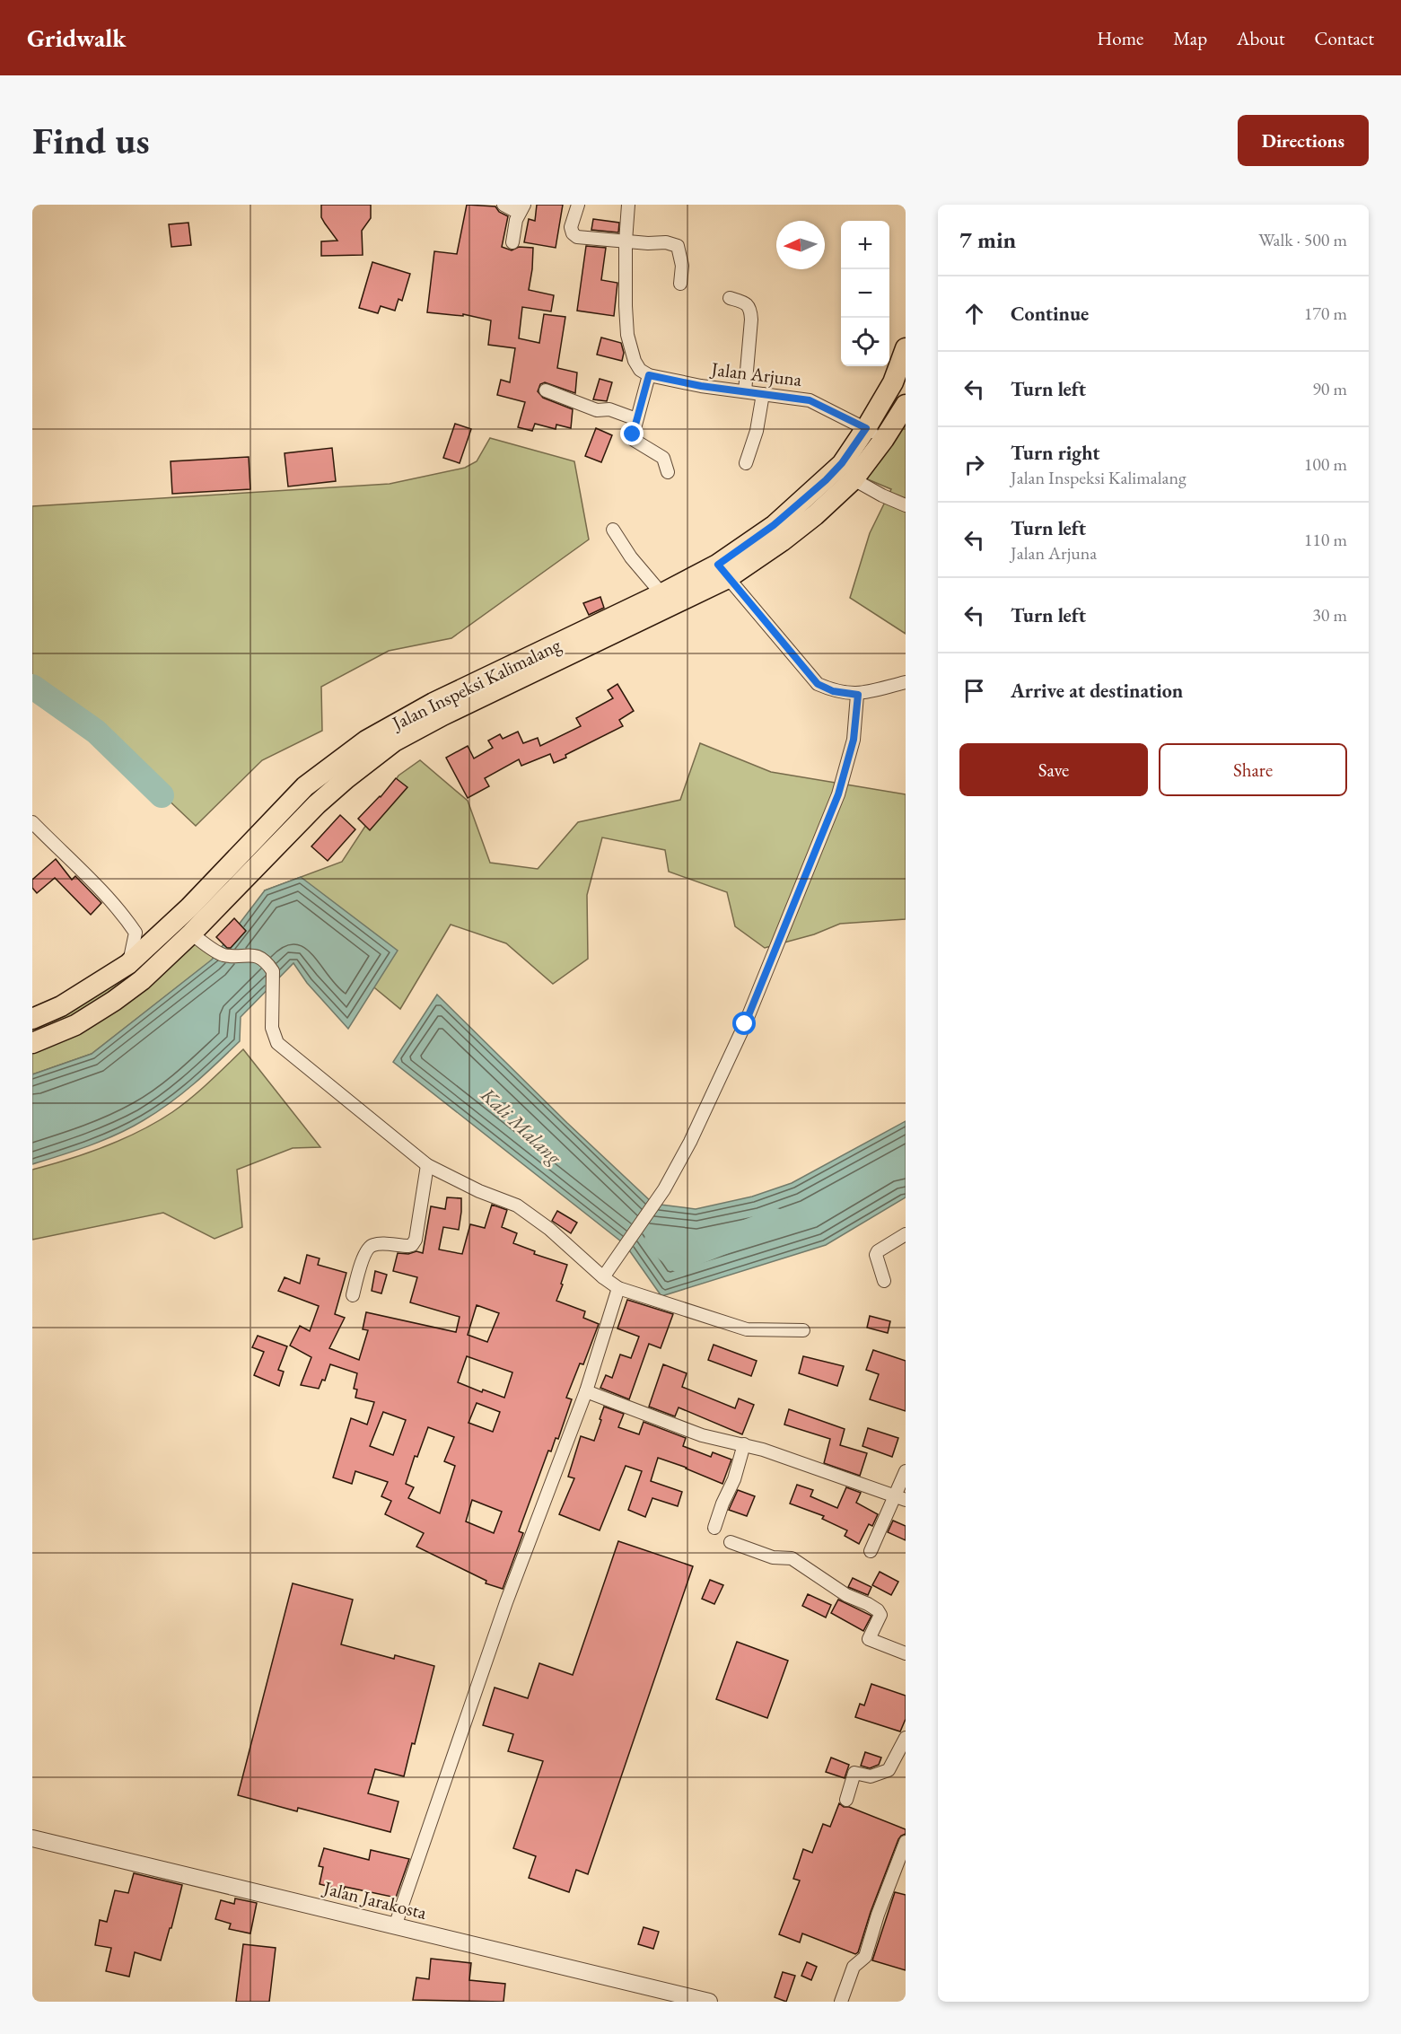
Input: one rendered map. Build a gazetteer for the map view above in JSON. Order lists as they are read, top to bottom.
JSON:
{
  "streets": {
    "main road": ["Jalan Inspeksi Kalimalang"],
    "street": ["Jalan Arjuna", "Jalan Jarakosta"]
  },
  "crossings": [
    ["Jalan Arjuna", "Jalan Inspeksi Kalimalang"]
  ],
  "water": ["Kali Malang"],
  "north": "left",
  "page": {
    "header": "Gridwalk",
    "nav": [
      "Home",
      "Map",
      "About",
      "Contact"
    ],
    "buttons": [
      "Directions",
      ["Save", "Share"]
    ],
    "title": "Find us",
    "heading": ["7 min", "Walk · 500 m"],
    "map_buttons": ["+", "−"],
    "list": [
      ["Continue", "170 m"],
      ["Turn left", "90 m"],
      ["Turn right", "Jalan Inspeksi Kalimalang", "100 m"],
      ["Turn left", "Jalan Arjuna", "110 m"],
      ["Turn left", "30 m"],
      "Arrive at destination"
    ]
  }
}
